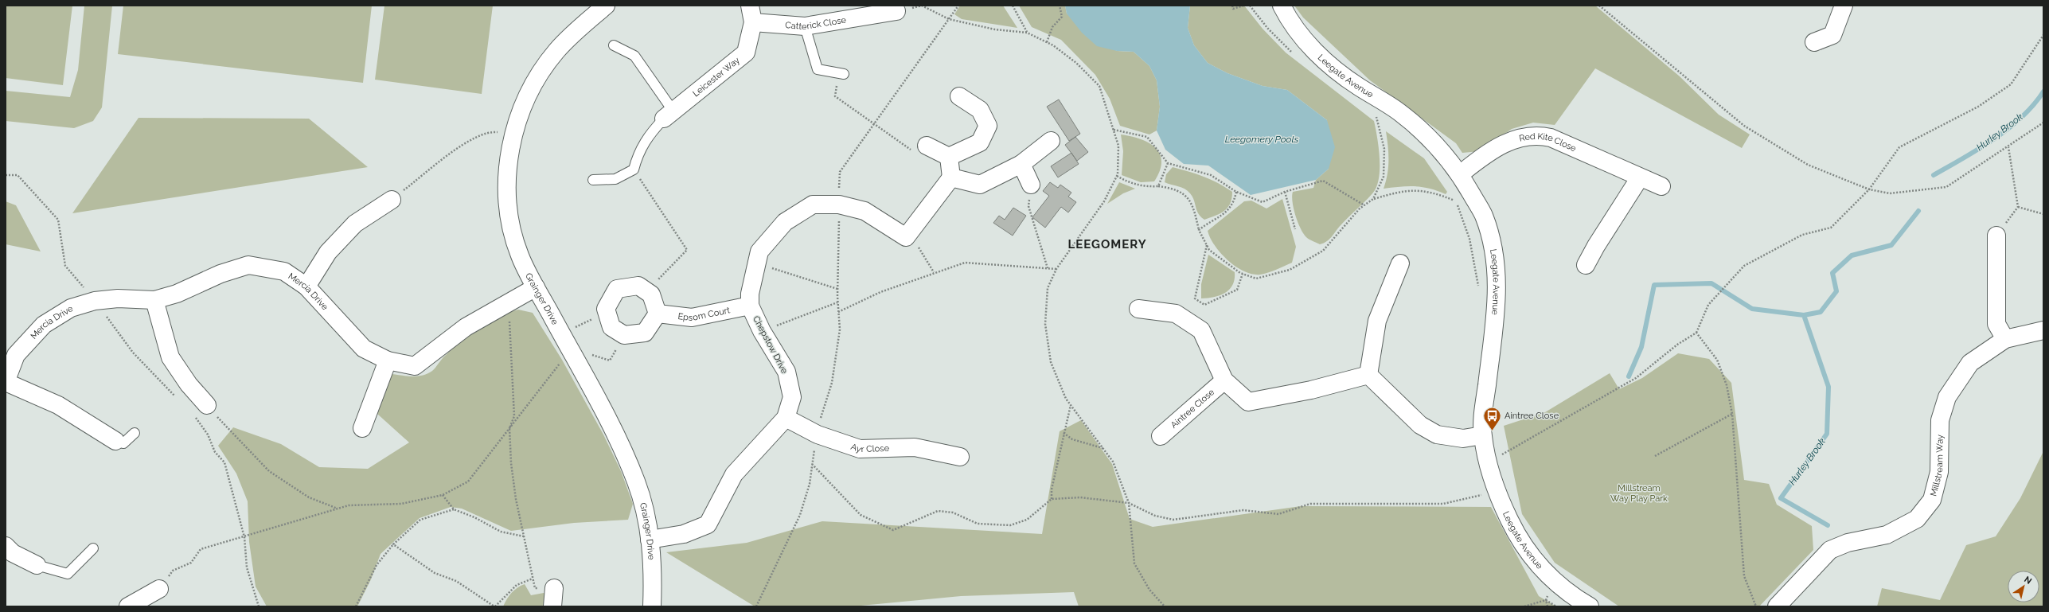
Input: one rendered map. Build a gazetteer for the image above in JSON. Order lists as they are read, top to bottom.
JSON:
{
  "streets": {
    "street": [
      "Catterick Close",
      "Leegate Avenue",
      "Leicester Way",
      "Red Kite Close",
      "Mercia Drive",
      "Grainger Drive",
      "Epsom Court",
      "Chepstow Drive",
      "Aintree Close",
      "Ayr Close",
      "Millstream Way"
    ]
  },
  "crossings": [
    ["Catterick Close", "Leicester Way"],
    ["Leegate Avenue", "Red Kite Close"],
    ["Mercia Drive", "Grainger Drive"],
    ["Grainger Drive", "Chepstow Drive"],
    ["Epsom Court", "Chepstow Drive"],
    ["Chepstow Drive", "Ayr Close"]
  ],
  "districts": ["LEEGOMERY"],
  "water": ["Hurley Brook", "Leegomery Pools"],
  "parks": ["Millstream Way Play Park"],
  "places": {
    "bus stop": ["Aintree Close"]
  },
  "north": "top right"
}
